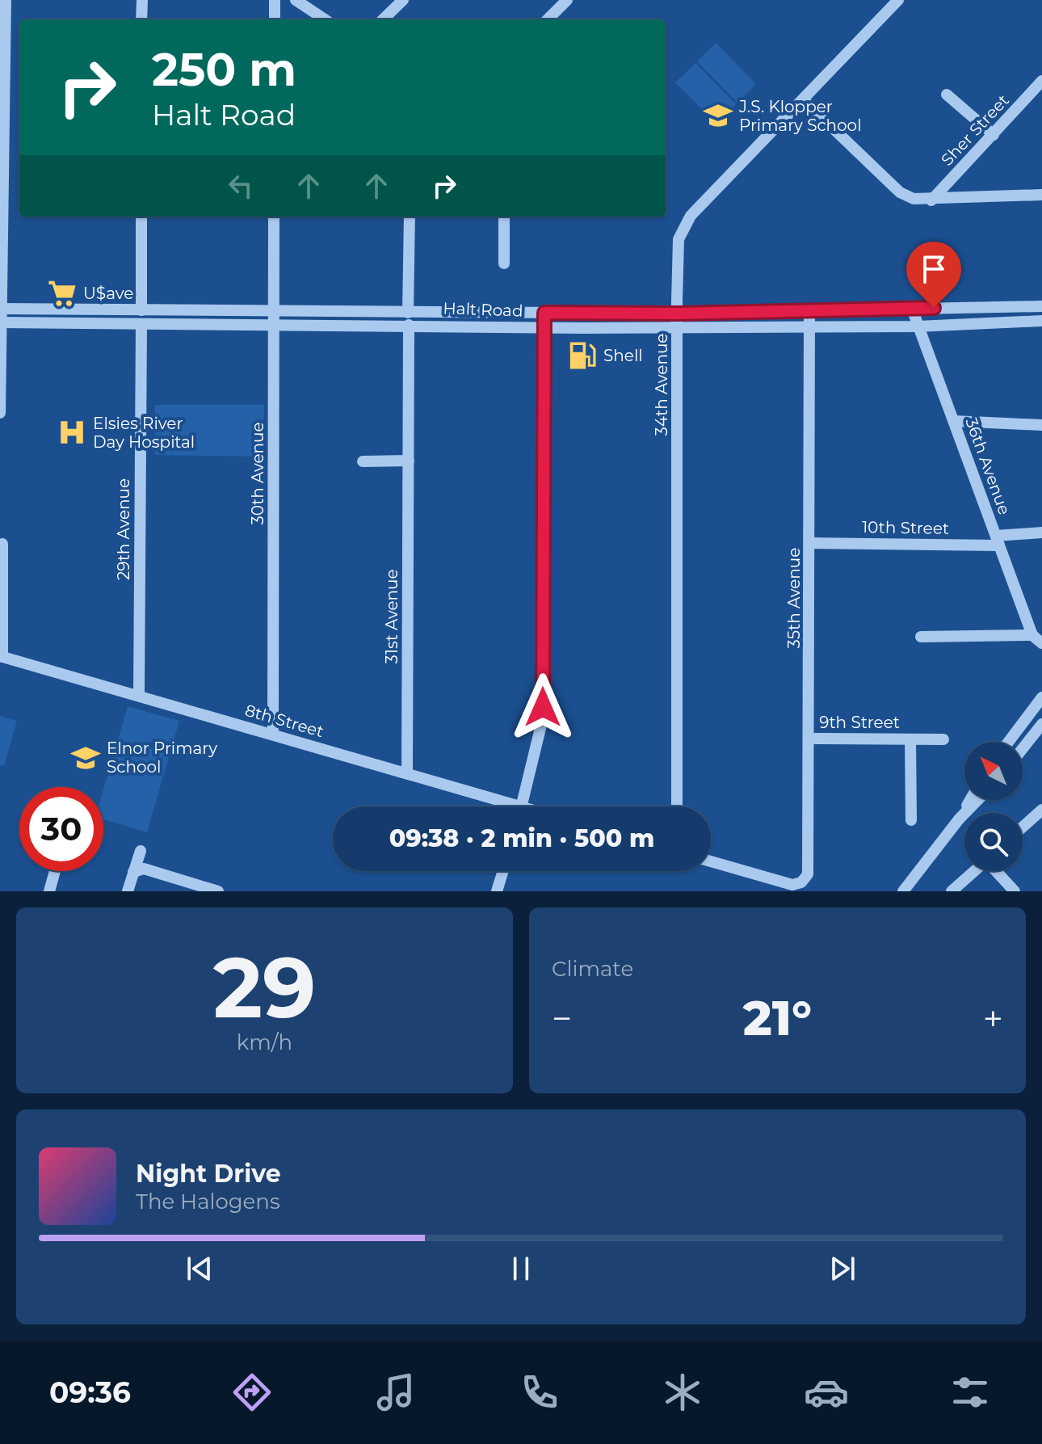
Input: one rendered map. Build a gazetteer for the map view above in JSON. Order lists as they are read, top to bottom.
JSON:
{
  "streets": {
    "street": [
      "Sher Street",
      "Halt Road",
      "34th Avenue",
      "36th Avenue",
      "30th Avenue",
      "10th Street",
      "29th Avenue",
      "35th Avenue",
      "31st Avenue",
      "8th Street",
      "9th Street"
    ]
  },
  "crossings": [
    ["Halt Road", "34th Avenue"],
    ["Halt Road", "36th Avenue"],
    ["Halt Road", "30th Avenue"],
    ["Halt Road", "29th Avenue"],
    ["Halt Road", "35th Avenue"],
    ["Halt Road", "31st Avenue"],
    ["36th Avenue", "10th Street"],
    ["30th Avenue", "8th Street"],
    ["10th Street", "35th Avenue"],
    ["29th Avenue", "8th Street"],
    ["35th Avenue", "9th Street"],
    ["31st Avenue", "8th Street"]
  ],
  "places": {
    "school or university": ["J.S. Klopper Primary School", "Elnor Primary School"],
    "supermarket": ["U$ave"],
    "fuel station": ["Shell"],
    "hospital": ["Elsies River Day Hospital"]
  },
  "north": "top left",
  "page": {
    "turn": ["250 m", "Halt Road"],
    "limit": "30",
    "trip": "09:38 · 2 min · 500 m",
    "tile": [
      ["29", "km/h"],
      "Climate"
    ],
    "heat": ["−", "21°", "+"],
    "song": ["Night Drive", "The Halogens"],
    "tabs": "09:36"
  }
}
